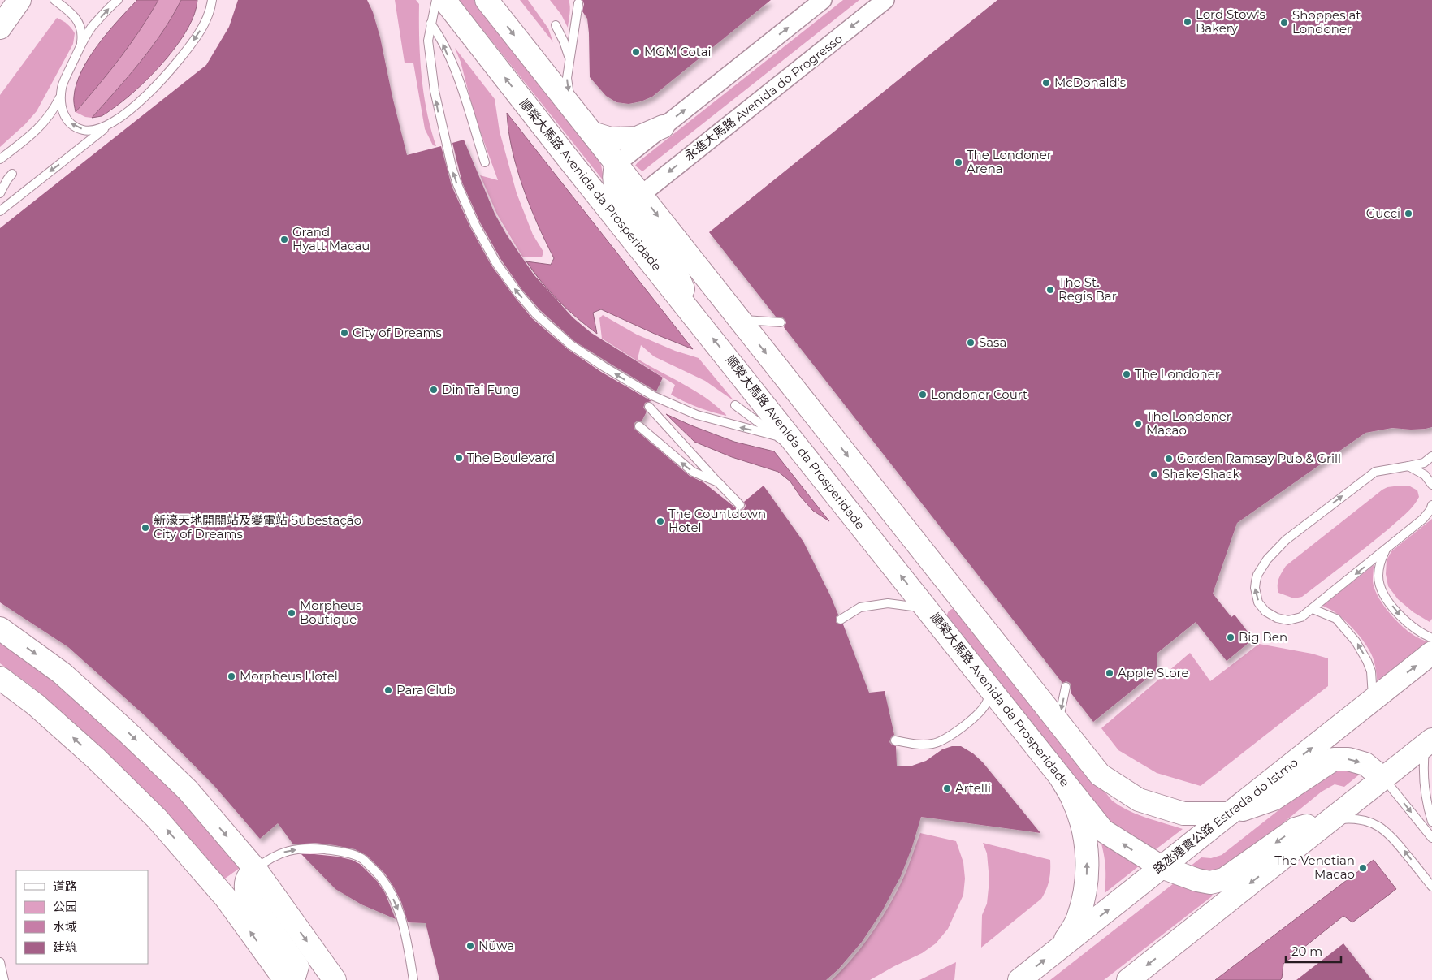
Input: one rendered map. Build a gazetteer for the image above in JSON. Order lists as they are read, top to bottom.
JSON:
{
  "streets": {
    "main road": ["順榮大馬路 Avenida da Prosperidade", "路氹連貫公路 Estrada do Istmo"],
    "street": ["永進大馬路 Avenida do Progresso"]
  },
  "crossings": [
    ["順榮大馬路 Avenida da Prosperidade", "路氹連貫公路 Estrada do Istmo"]
  ],
  "places": [
    "Lord Stow's Bakery",
    "Shoppes at Londoner",
    "MGM Cotai",
    "McDonald's",
    "The Londoner Arena",
    "Gucci",
    "Grand Hyatt Macau",
    "The St. Regis Bar",
    "City of Dreams",
    "Sasa",
    "The Londoner",
    "Din Tai Fung",
    "Londoner Court",
    "The Londoner Macao",
    "The Boulevard",
    "Gorden Ramsay Pub & Grill",
    "Shake Shack",
    "The Countdown Hotel",
    "新濠天地開關站及變電站 Subestação City of Dreams",
    "Morpheus Boutique",
    "Big Ben",
    "Apple Store",
    "Morpheus Hotel",
    "Para Club",
    "Artelli",
    "The Venetian Macao",
    "Nüwa"
  ],
  "legend": [
    "道路",
    "公园",
    "水域",
    "建筑"
  ],
  "scale_bar": "20 m"
}
